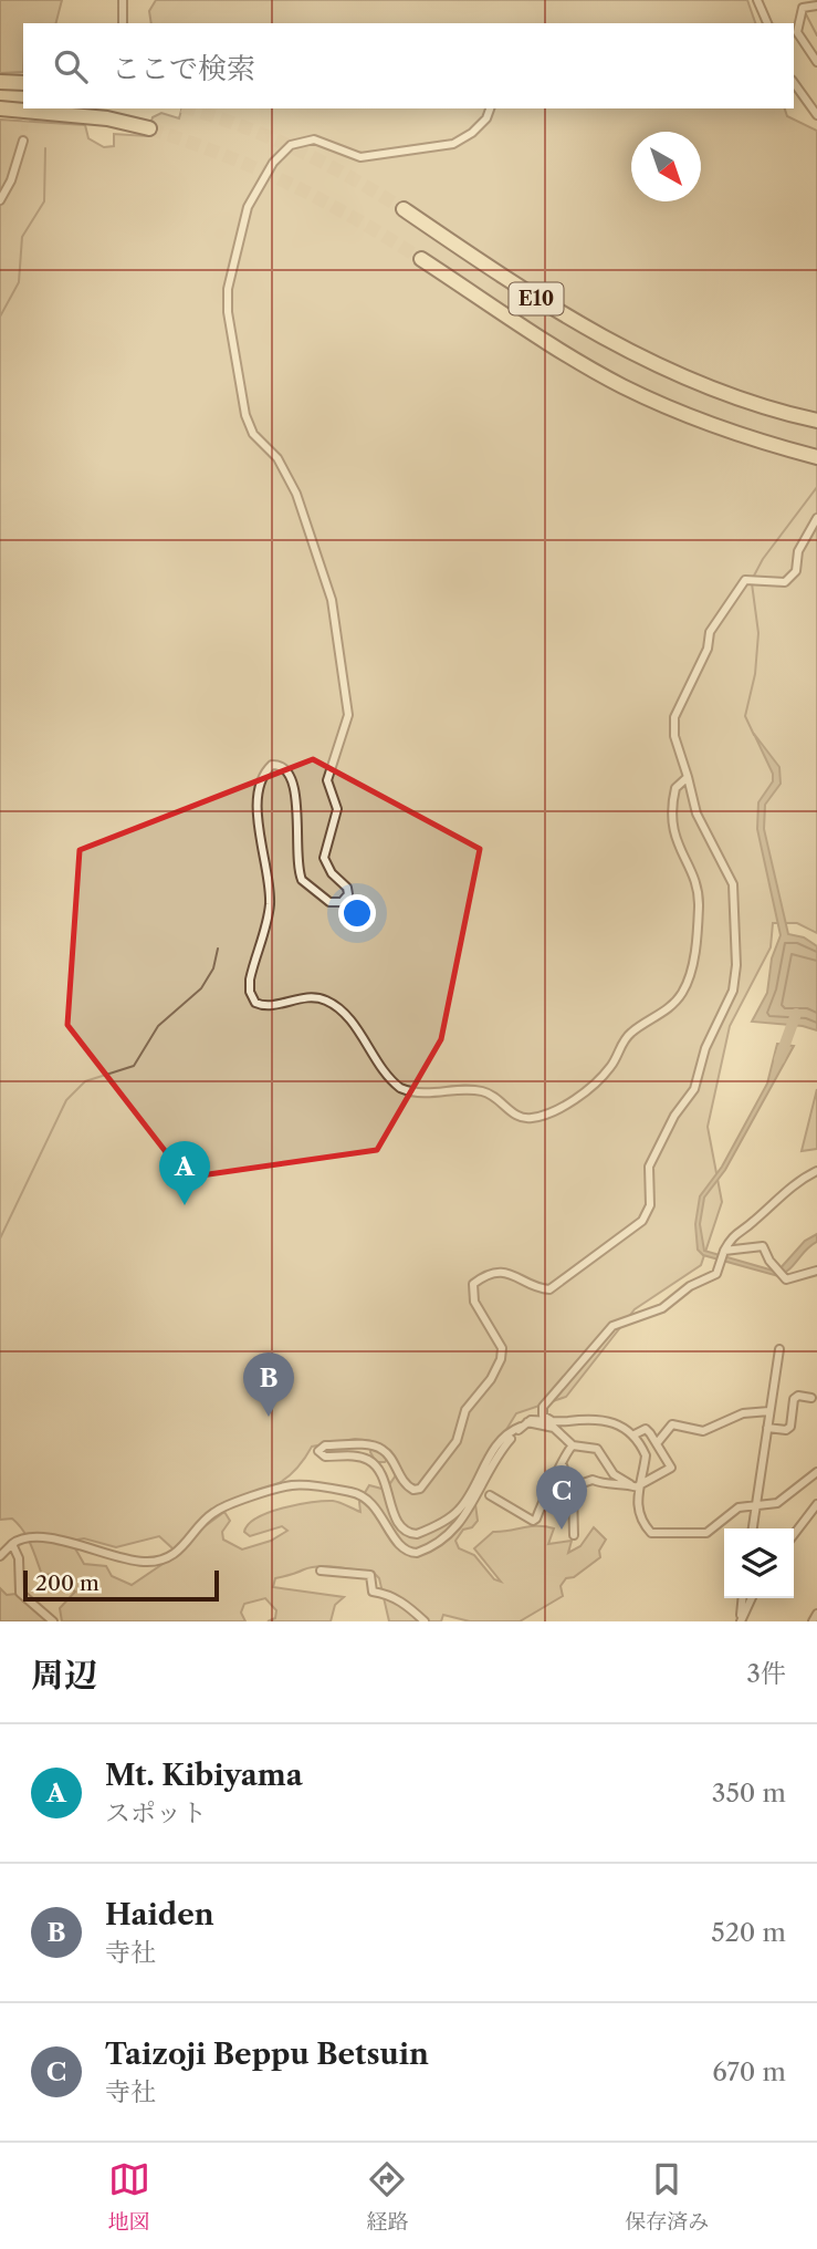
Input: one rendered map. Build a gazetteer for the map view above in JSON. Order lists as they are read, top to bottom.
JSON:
{
  "streets": {
    "highway": ["E10"]
  },
  "scale_bar": "200 m",
  "north": "bottom right",
  "page": {
    "search": "ここで検索",
    "pins": ["A", "B", "C"],
    "scale": "200 m",
    "heading": ["周辺", "3件"],
    "list": [
      {
        "mark": "A",
        "name": "Mt. Kibiyama",
        "note": "スポット",
        "value": "350 m"
      },
      {
        "mark": "B",
        "name": "Haiden",
        "note": "寺社",
        "value": "520 m"
      },
      {
        "mark": "C",
        "name": "Taizoji Beppu Betsuin",
        "note": "寺社",
        "value": "670 m"
      }
    ],
    "nav": ["地図", "経路", "保存済み"]
  }
}
